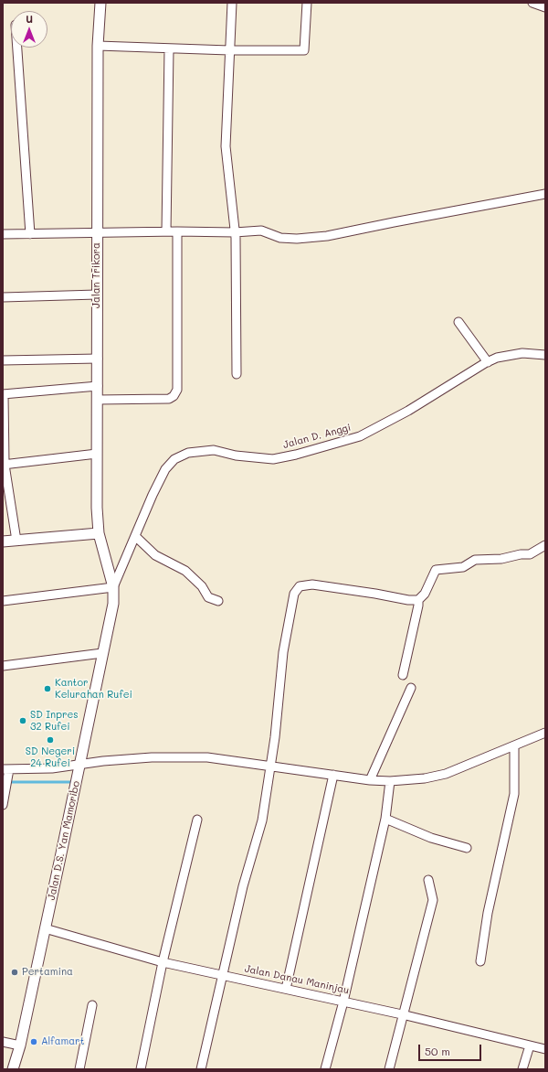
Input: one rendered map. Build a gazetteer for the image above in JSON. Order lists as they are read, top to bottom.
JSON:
{
  "streets": {
    "street": [
      "Jalan Trikora",
      "Jalan D. Anggi",
      "Jalan D.S. Yan Mamoribo",
      "Jalan Danau Maninjau"
    ]
  },
  "crossings": [
    ["Jalan Trikora", "Jalan D.S. Yan Mamoribo"],
    ["Jalan D. Anggi", "Jalan D.S. Yan Mamoribo"],
    ["Jalan D.S. Yan Mamoribo", "Jalan Danau Maninjau"]
  ],
  "places": [
    "Kantor Kelurahan Rufei",
    "SD Inpres 32 Rufei",
    "SD Negeri 24 Rufei",
    "Pertamina",
    "Alfamart"
  ],
  "scale_bar": "50 m",
  "north": "top"
}
